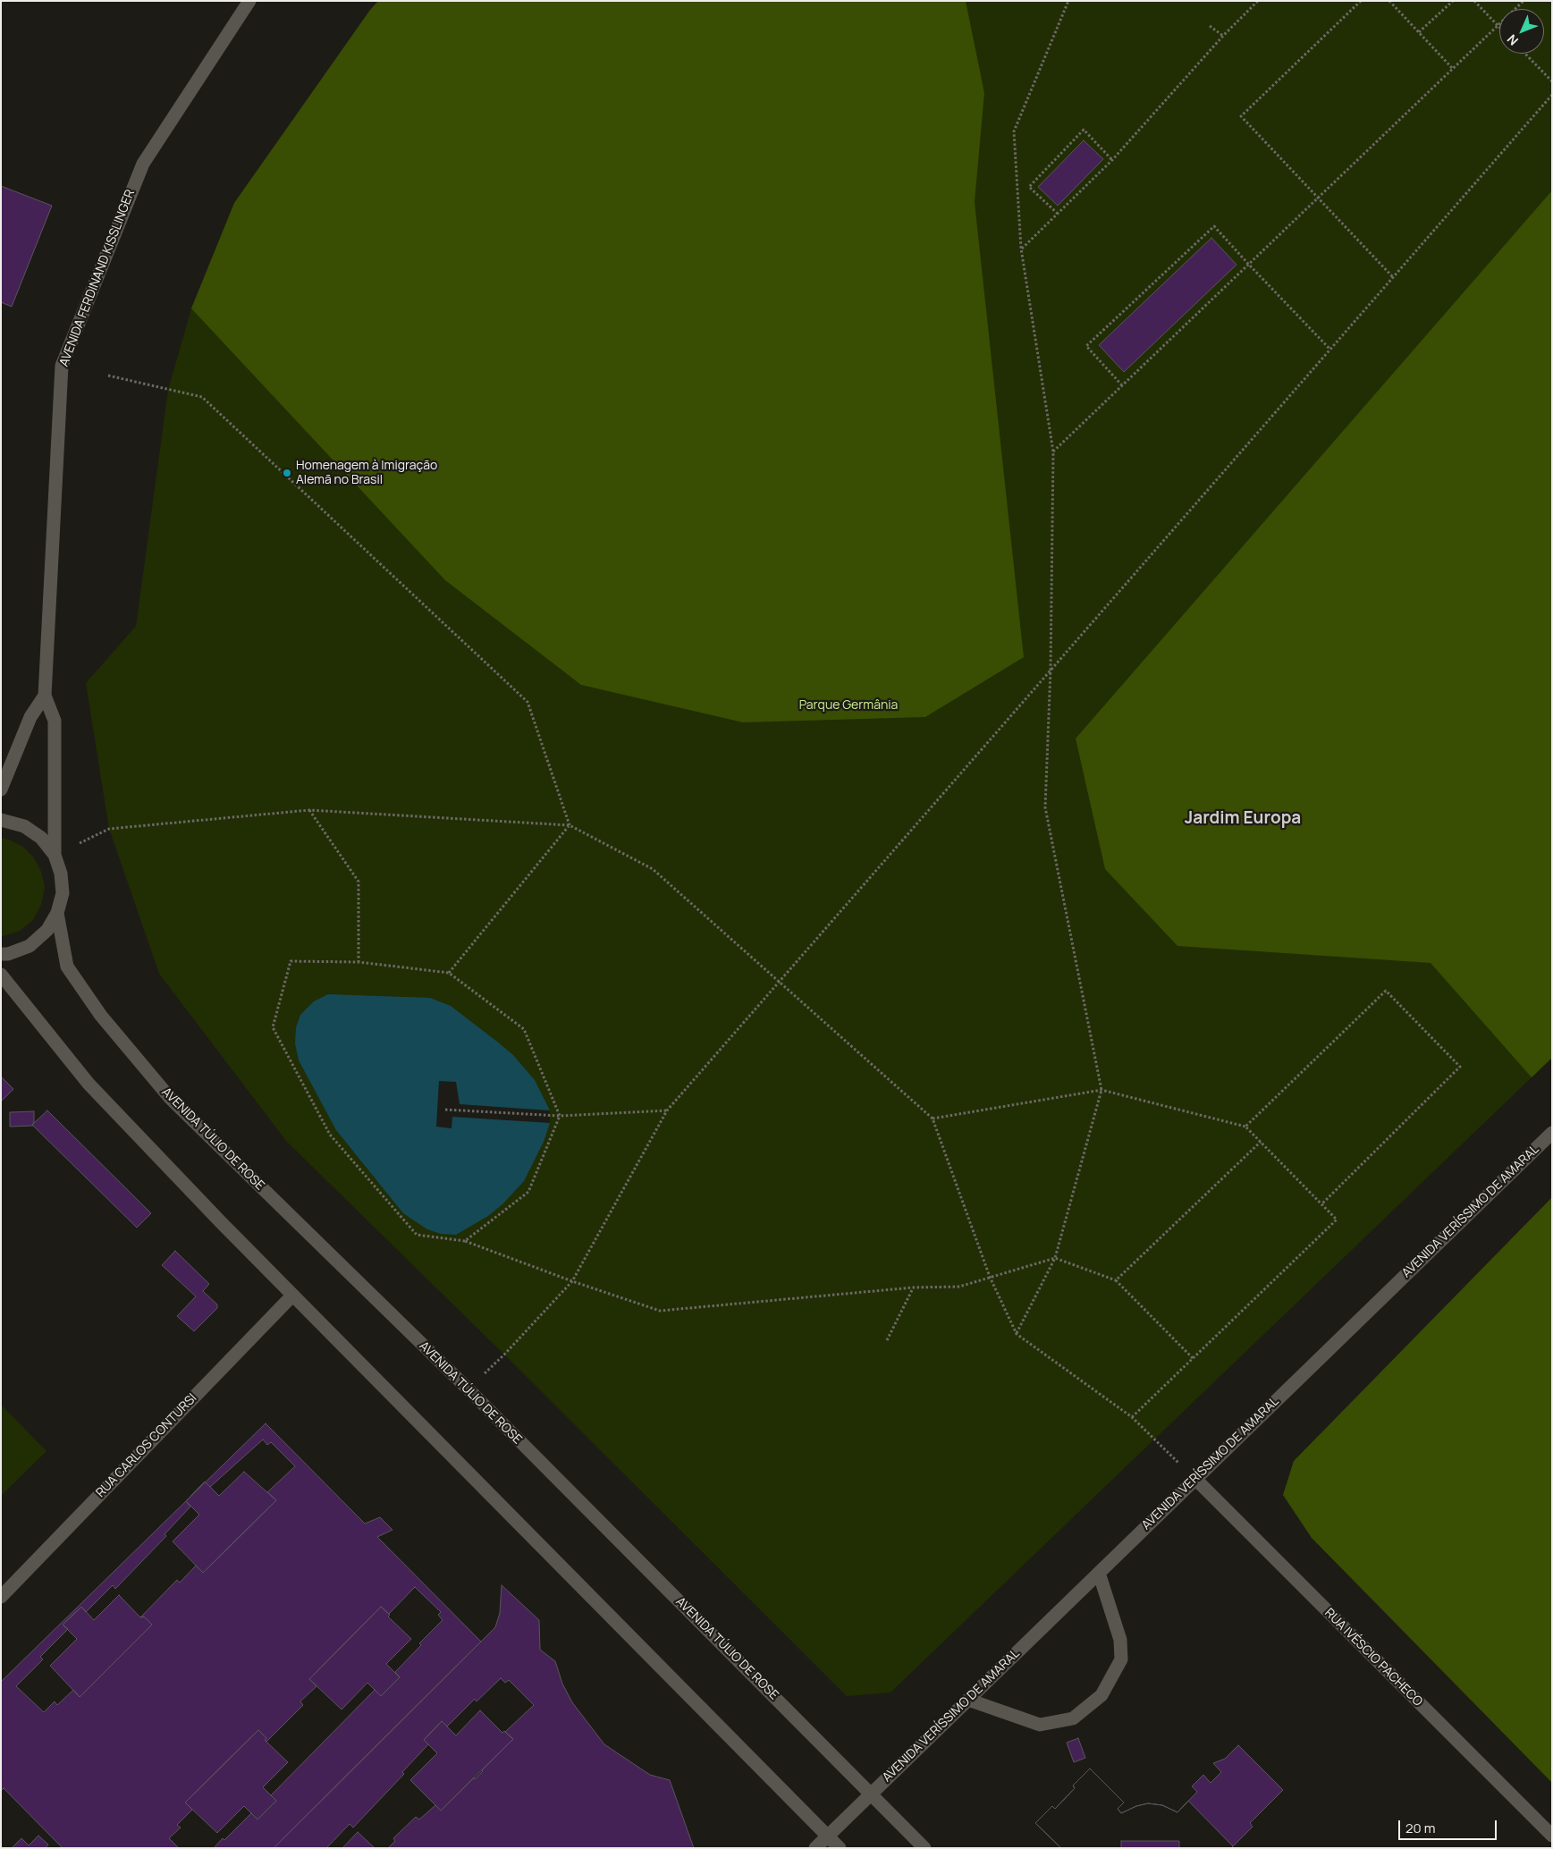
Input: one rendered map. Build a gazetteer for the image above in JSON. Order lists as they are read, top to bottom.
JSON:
{
  "streets": {
    "street": [
      "AVENIDA FERDINAND KISSLINGER",
      "AVENIDA TÚLIO DE ROSE",
      "AVENIDA VERÍSSIMO DE AMARAL",
      "RUA CARLOS CONTURSI",
      "RUA IVÉSCIO PACHECO"
    ]
  },
  "crossings": [
    ["AVENIDA TÚLIO DE ROSE", "AVENIDA VERÍSSIMO DE AMARAL"],
    ["AVENIDA VERÍSSIMO DE AMARAL", "RUA IVÉSCIO PACHECO"]
  ],
  "districts": ["Jardim Europa"],
  "parks": ["Parque Germânia"],
  "places": ["Homenagem à Imigração Alemã no Brasil"],
  "scale_bar": "20 m",
  "north": "bottom left"
}
